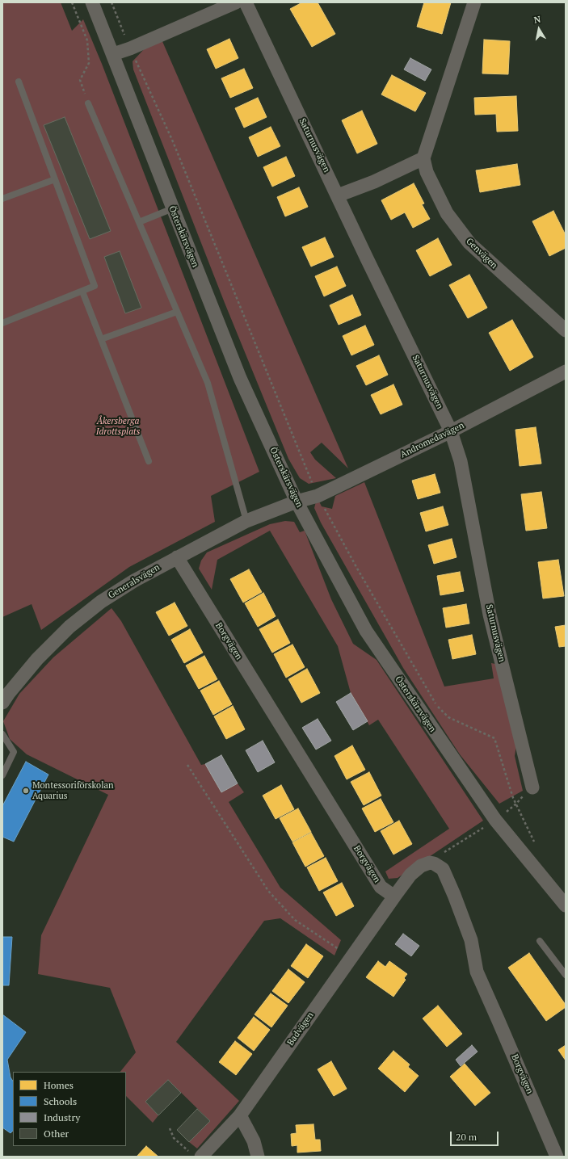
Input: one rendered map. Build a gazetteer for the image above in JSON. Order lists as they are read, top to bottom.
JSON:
{
  "streets": {
    "street": [
      "Saturnusvägen",
      "Österskärsvägen",
      "Genvägen",
      "Andromedavägen",
      "Generalsvägen",
      "Borgvägen",
      "Badvägen"
    ]
  },
  "crossings": [
    ["Saturnusvägen", "Andromedavägen"],
    ["Österskärsvägen", "Andromedavägen"],
    ["Österskärsvägen", "Generalsvägen"],
    ["Andromedavägen", "Generalsvägen"],
    ["Generalsvägen", "Borgvägen"],
    ["Borgvägen", "Badvägen"]
  ],
  "parks": ["Åkersberga Idrottsplats"],
  "places": ["Montessoriförskolan Aquarius"],
  "legend": [
    "Homes",
    "Schools",
    "Industry",
    "Other"
  ],
  "scale_bar": "20 m",
  "north": "top"
}
